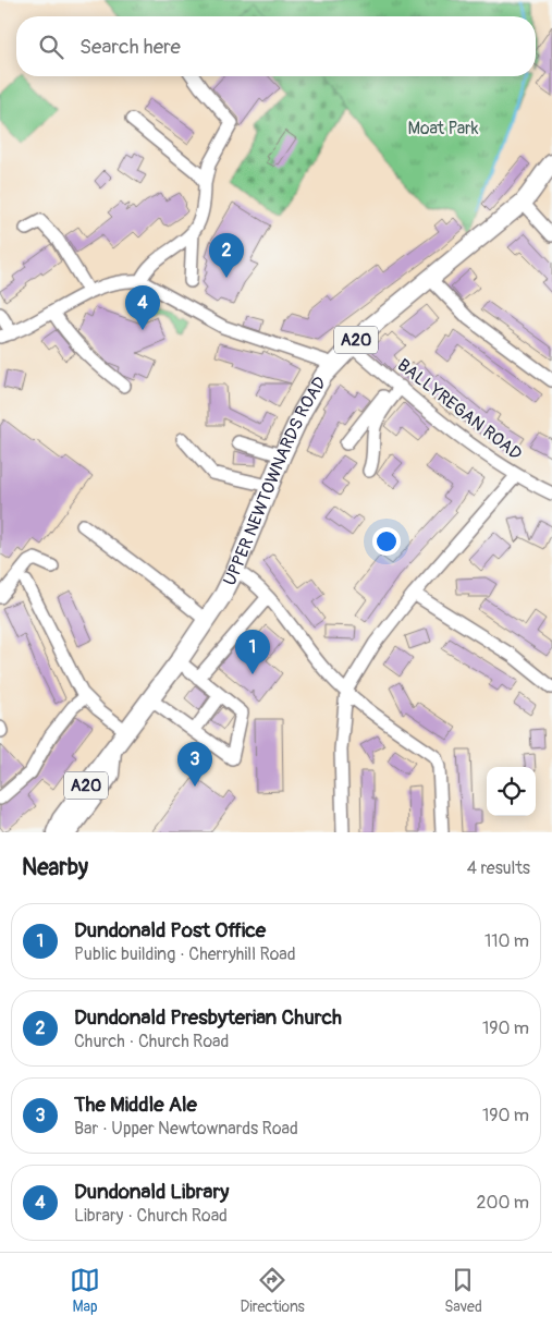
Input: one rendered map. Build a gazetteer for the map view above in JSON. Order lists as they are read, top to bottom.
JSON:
{
  "streets": {
    "highway": ["A20", "UPPER NEWTOWNARDS ROAD"],
    "street": ["BALLYREGAN ROAD"]
  },
  "crossings": [
    ["A20", "UPPER NEWTOWNARDS ROAD"],
    ["BALLYREGAN ROAD", "UPPER NEWTOWNARDS ROAD"]
  ],
  "parks": ["Moat Park"],
  "page": {
    "search": "Search here",
    "pins": [
      "2",
      "4",
      "1",
      "3"
    ],
    "heading": ["Nearby", "4 results"],
    "list": [
      {
        "mark": "1",
        "name": "Dundonald Post Office",
        "note": "Public building · Cherryhill Road",
        "value": "110 m"
      },
      {
        "mark": "2",
        "name": "Dundonald Presbyterian Church",
        "note": "Church · Church Road",
        "value": "190 m"
      },
      {
        "mark": "3",
        "name": "The Middle Ale",
        "note": "Bar · Upper Newtownards Road",
        "value": "190 m"
      },
      {
        "mark": "4",
        "name": "Dundonald Library",
        "note": "Library · Church Road",
        "value": "200 m"
      }
    ],
    "nav": ["Map", "Directions", "Saved"]
  }
}
